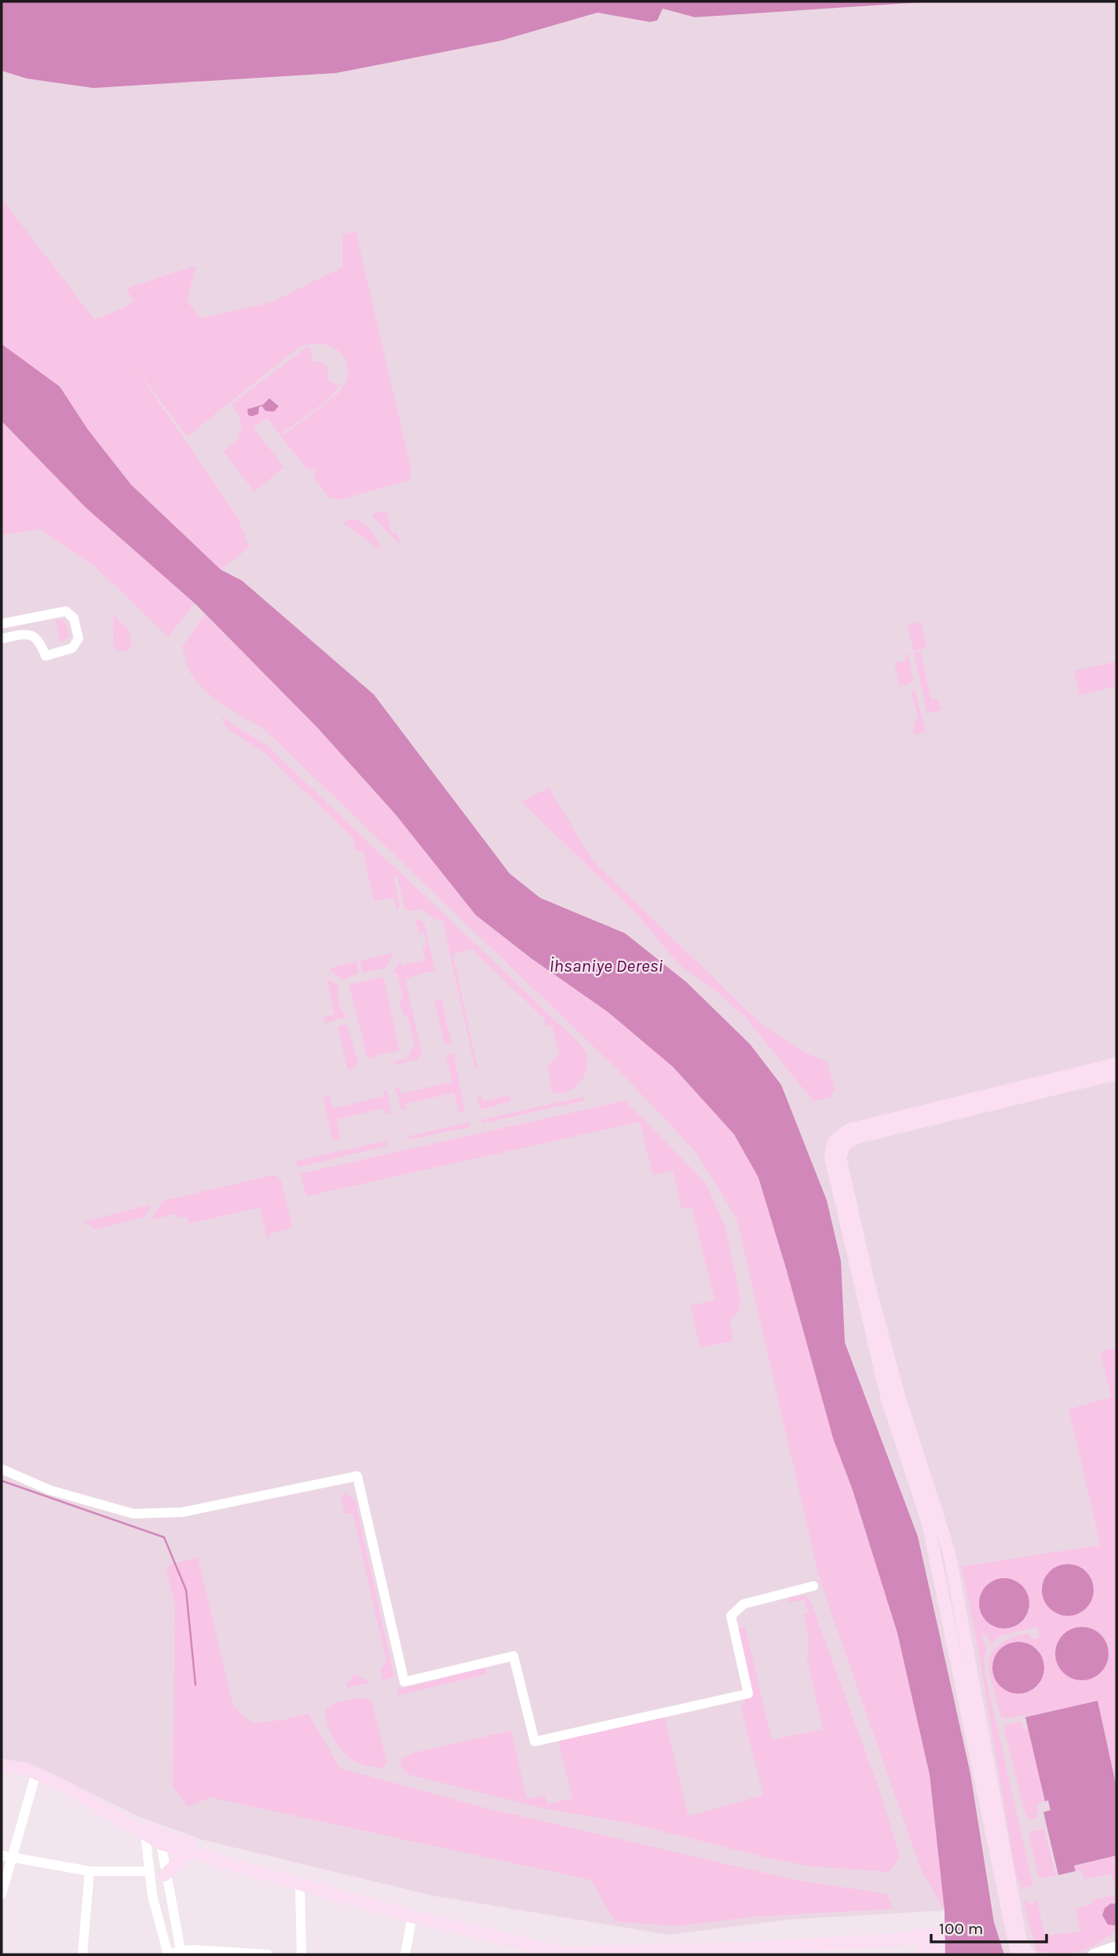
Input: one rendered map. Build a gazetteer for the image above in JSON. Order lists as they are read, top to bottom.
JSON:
{
  "water": ["İhsaniye Deresi"],
  "scale_bar": "100 m"
}
